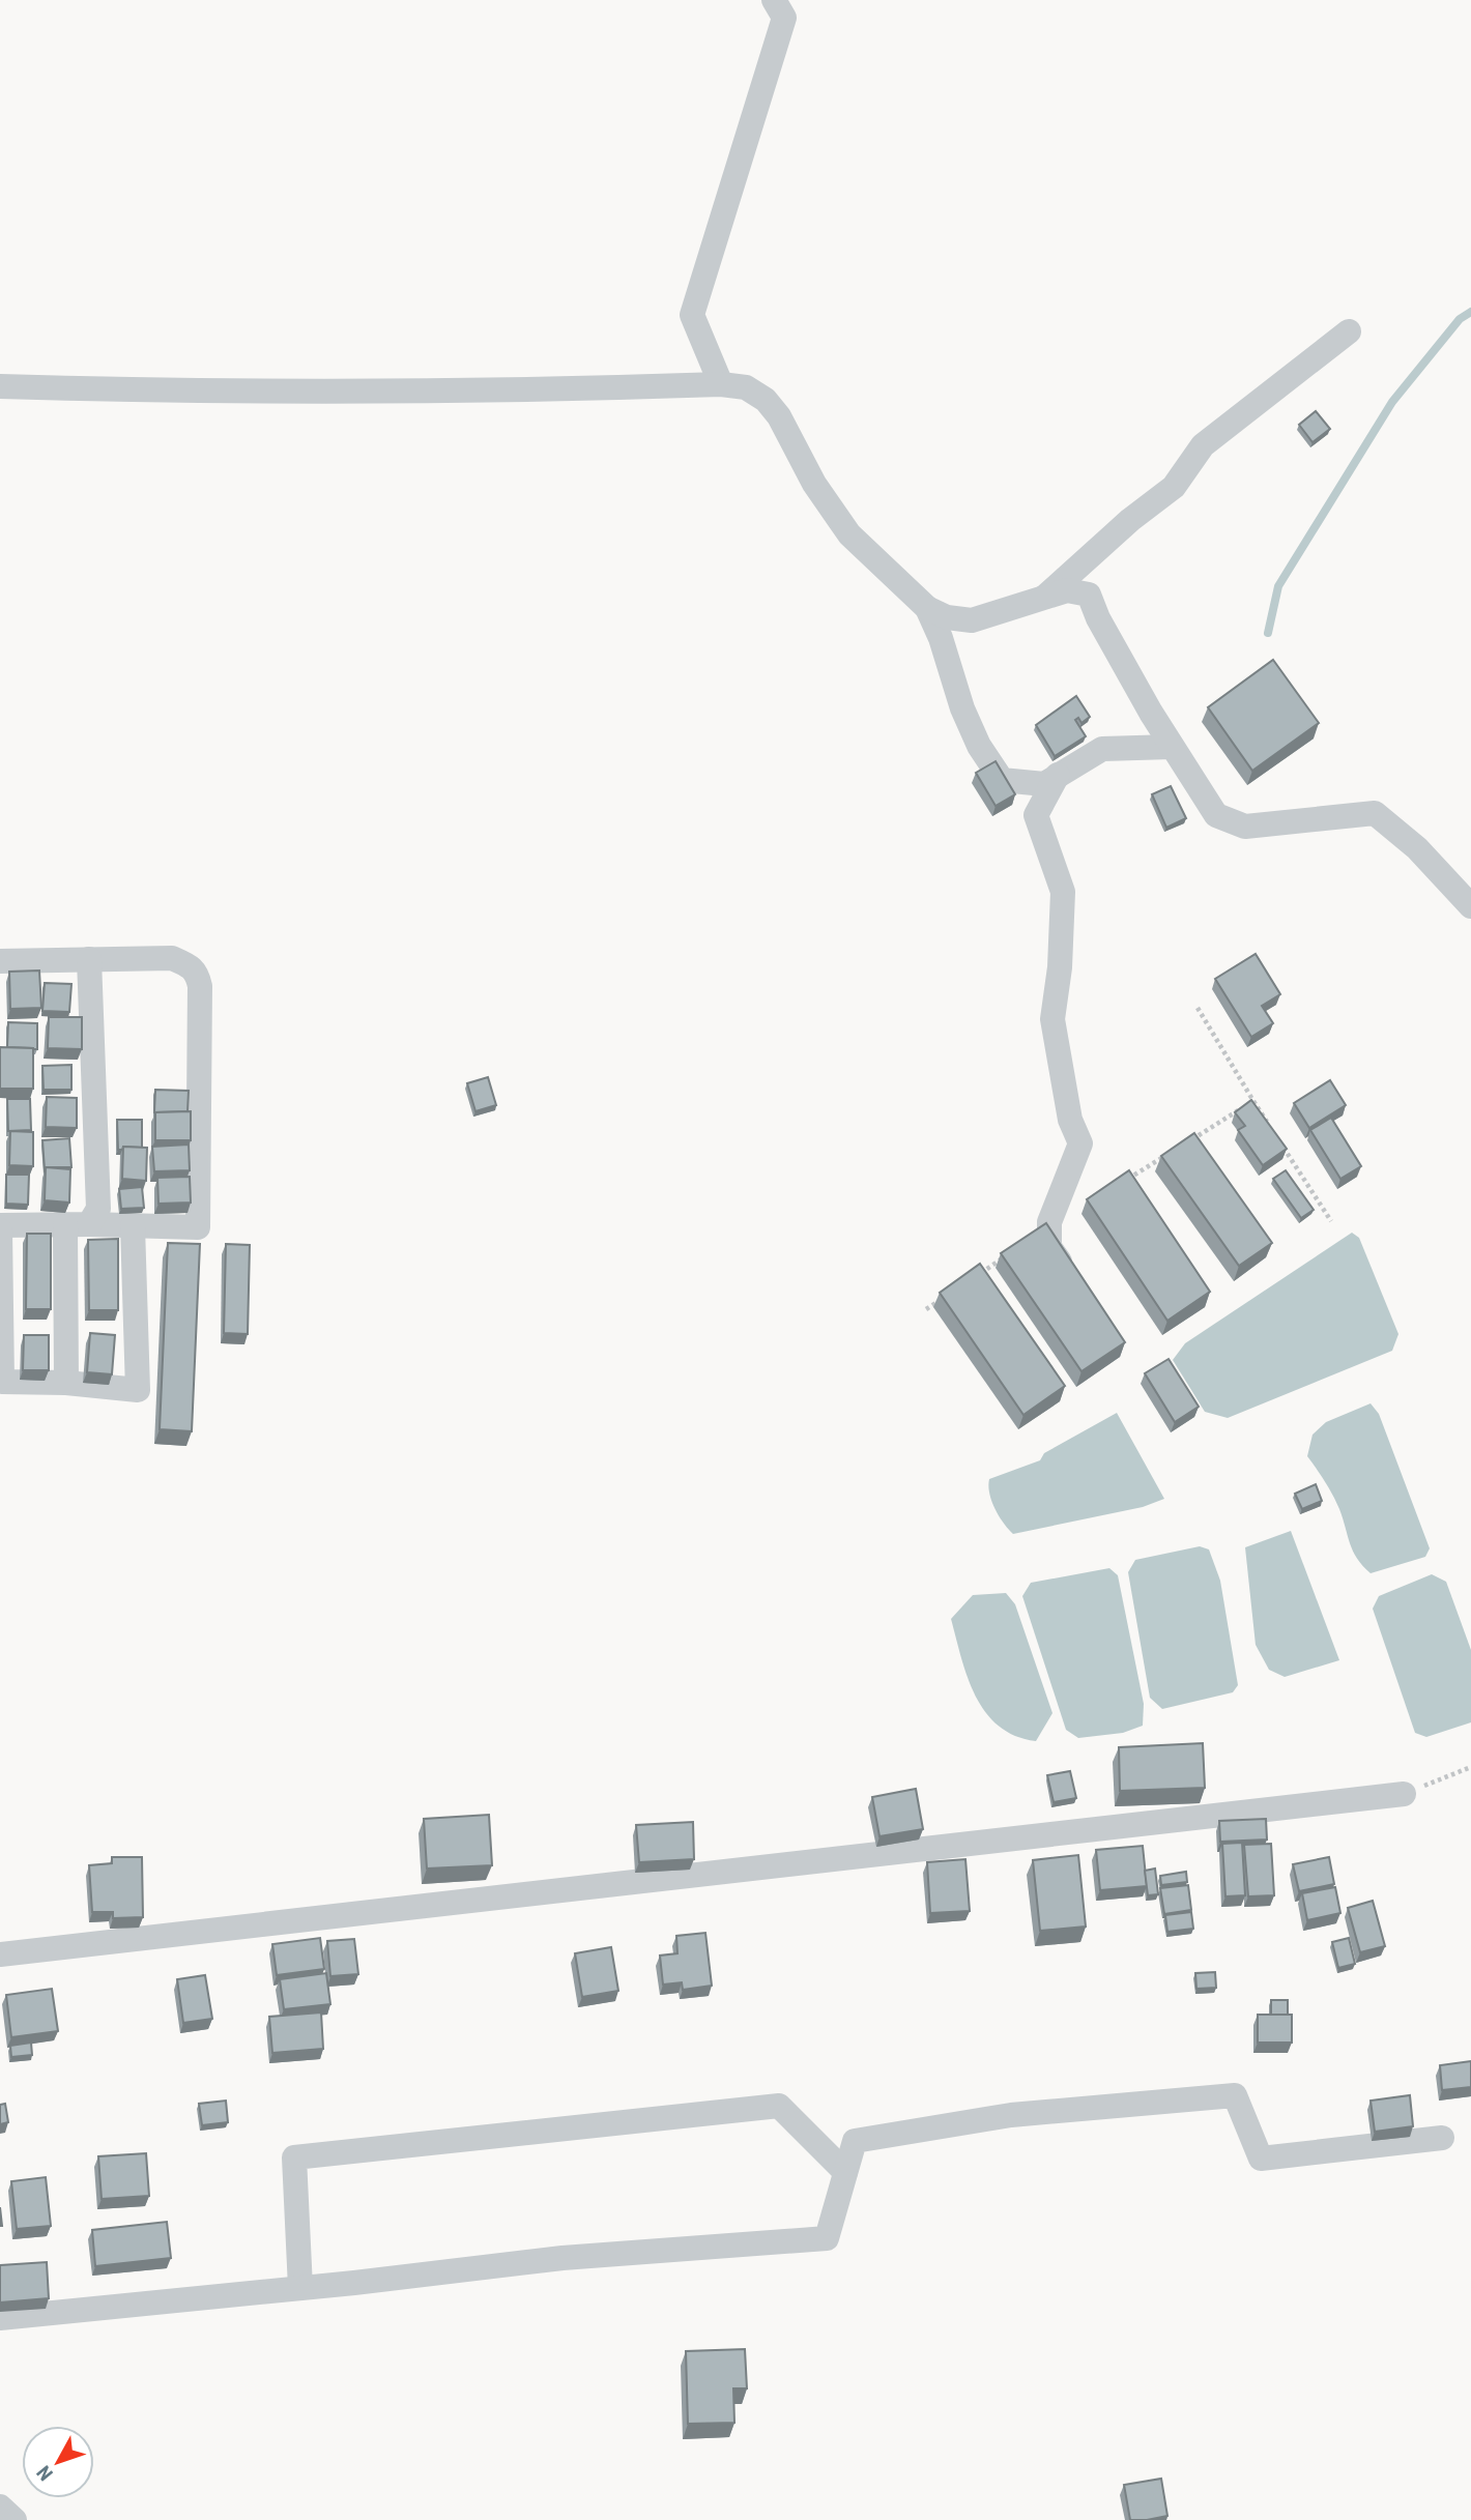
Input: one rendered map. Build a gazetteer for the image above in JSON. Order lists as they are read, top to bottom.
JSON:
{
  "north": "bottom left"
}
